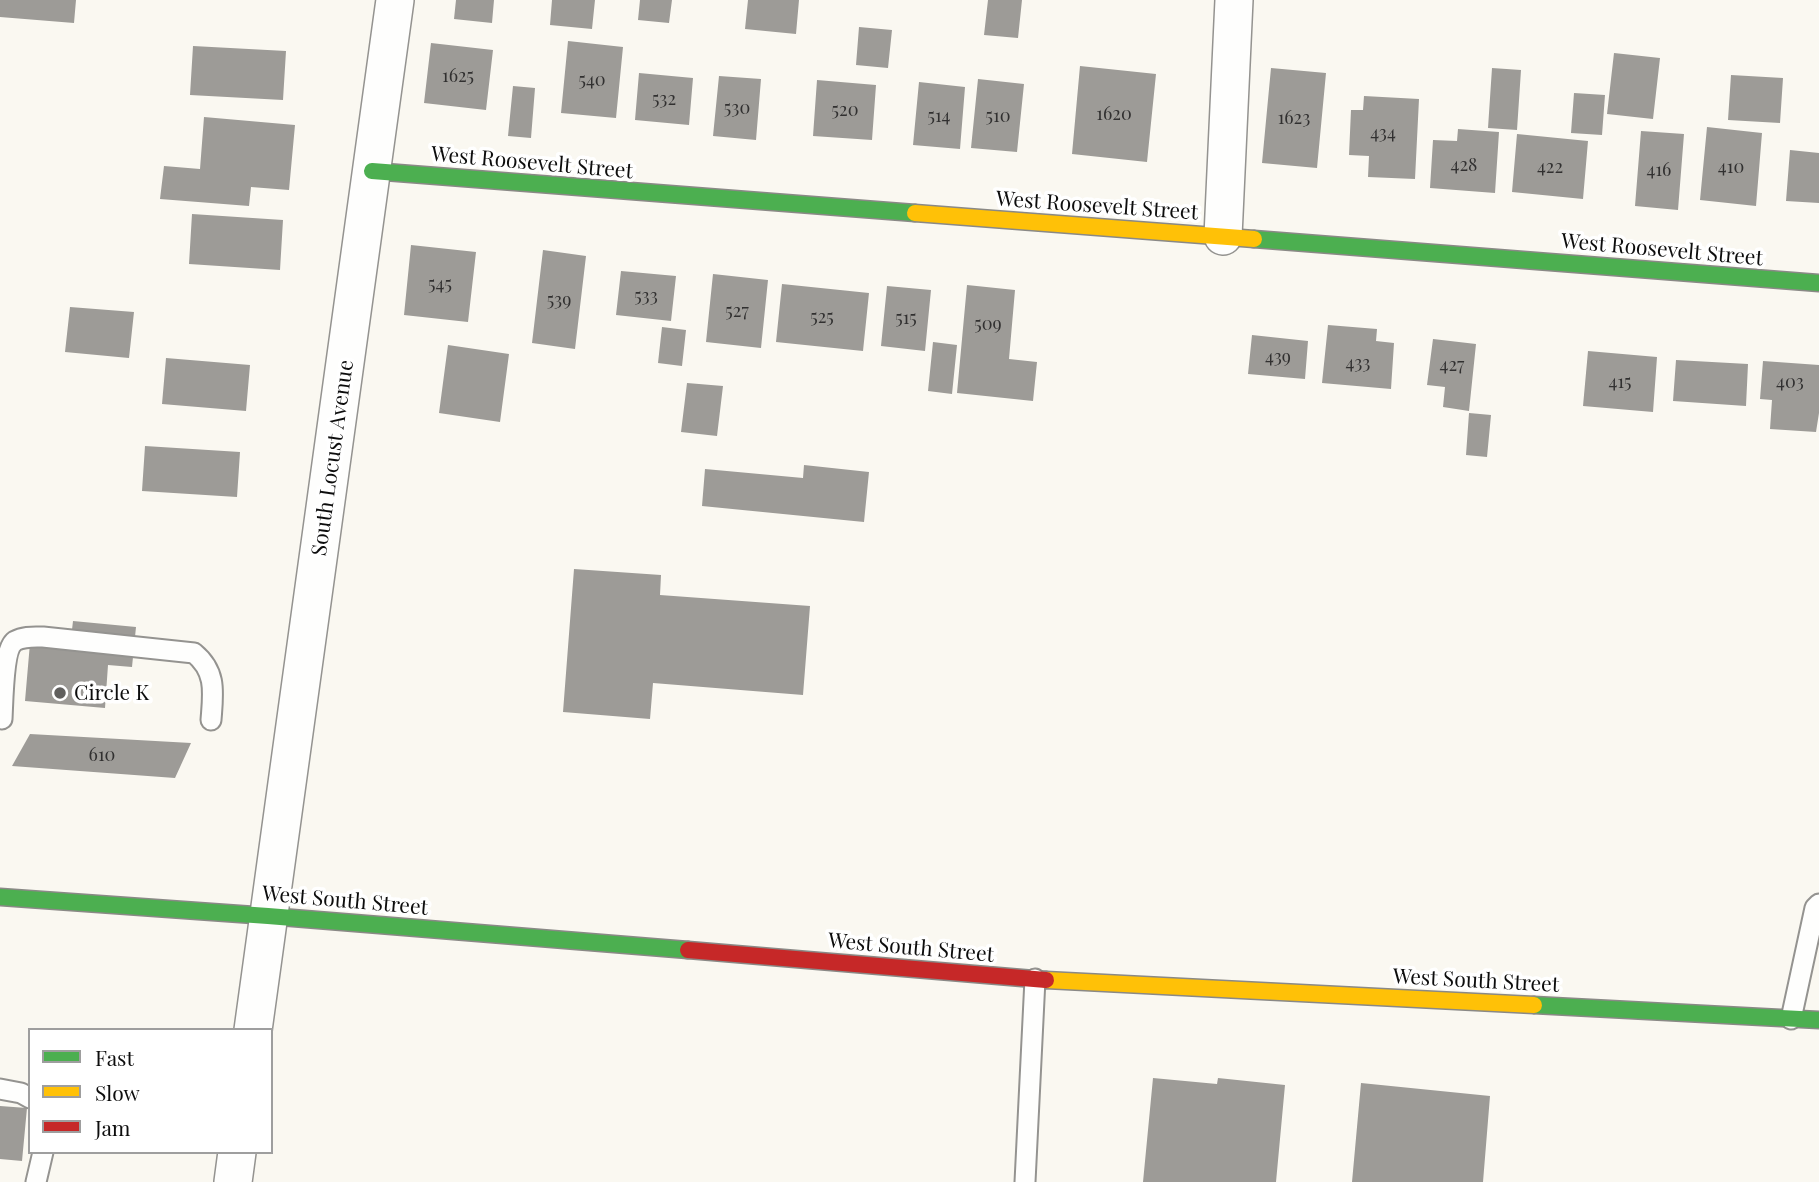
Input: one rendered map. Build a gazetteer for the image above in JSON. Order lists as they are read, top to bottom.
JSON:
{
  "streets": {
    "main road": ["West Roosevelt Street", "West South Street"],
    "street": ["South Locust Avenue"]
  },
  "crossings": [
    ["West Roosevelt Street", "South Locust Avenue"],
    ["South Locust Avenue", "West South Street"]
  ],
  "places": ["Circle K"],
  "house_numbers": [
    "1625",
    "540",
    "532",
    "530",
    "520",
    "1620",
    "514",
    "510",
    "1623",
    "434",
    "428",
    "422",
    "410",
    "416",
    "545",
    "533",
    "539",
    "527",
    "525",
    "515",
    "509",
    "439",
    "433",
    "427",
    "415",
    "403",
    "610"
  ],
  "legend": ["Fast", "Slow", "Jam"]
}
